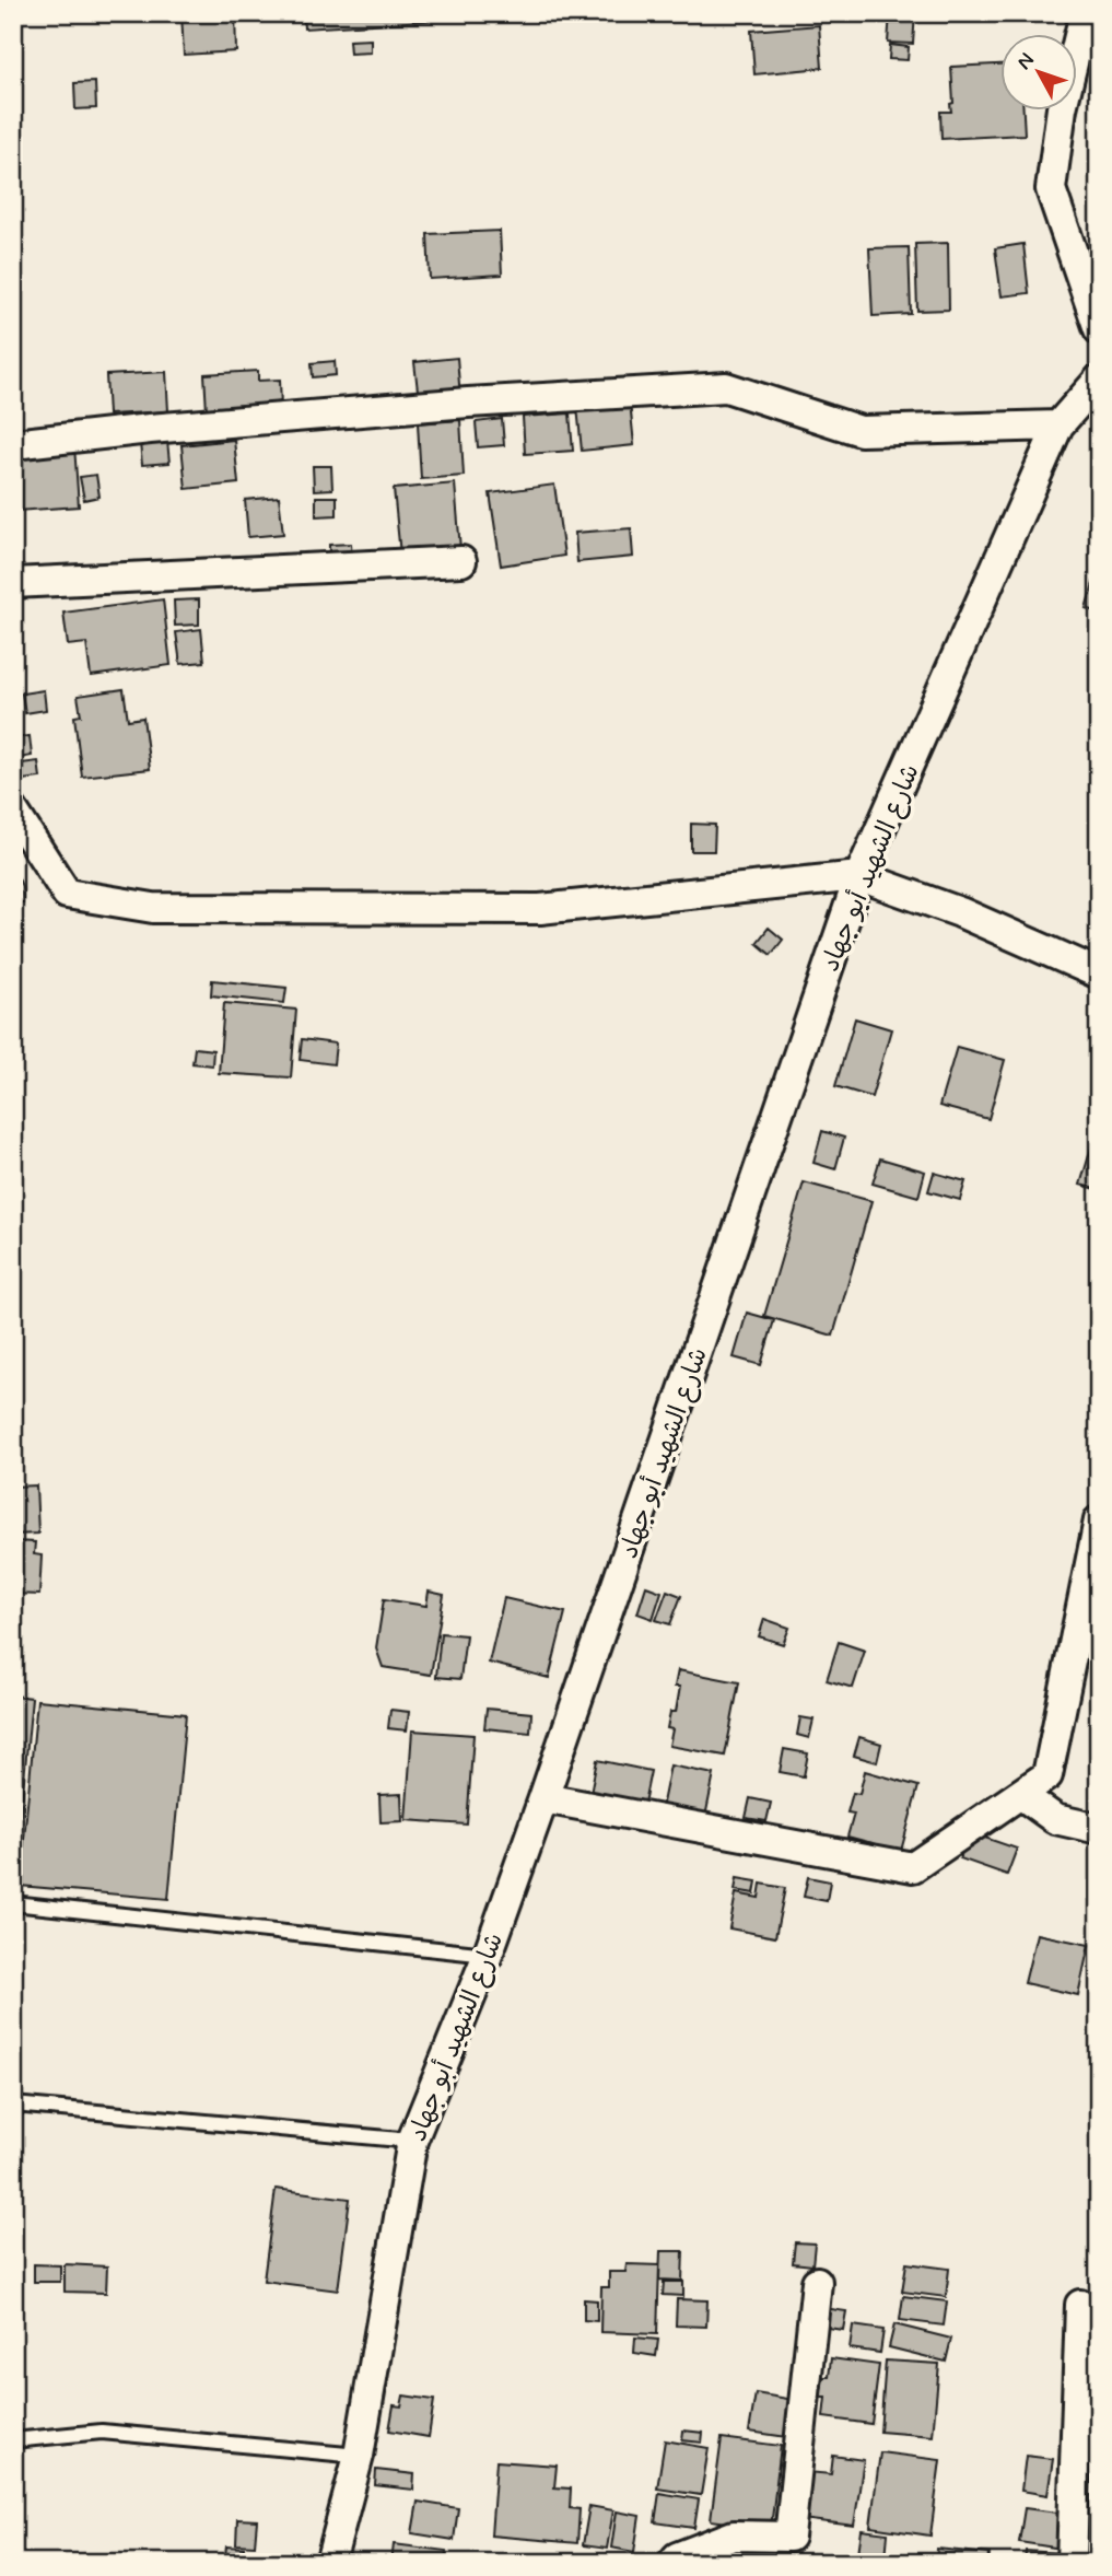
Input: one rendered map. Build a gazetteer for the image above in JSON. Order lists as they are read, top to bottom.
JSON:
{
  "streets": {
    "street": ["شارع الشهيد أبو جهاد"]
  },
  "north": "top left"
}
